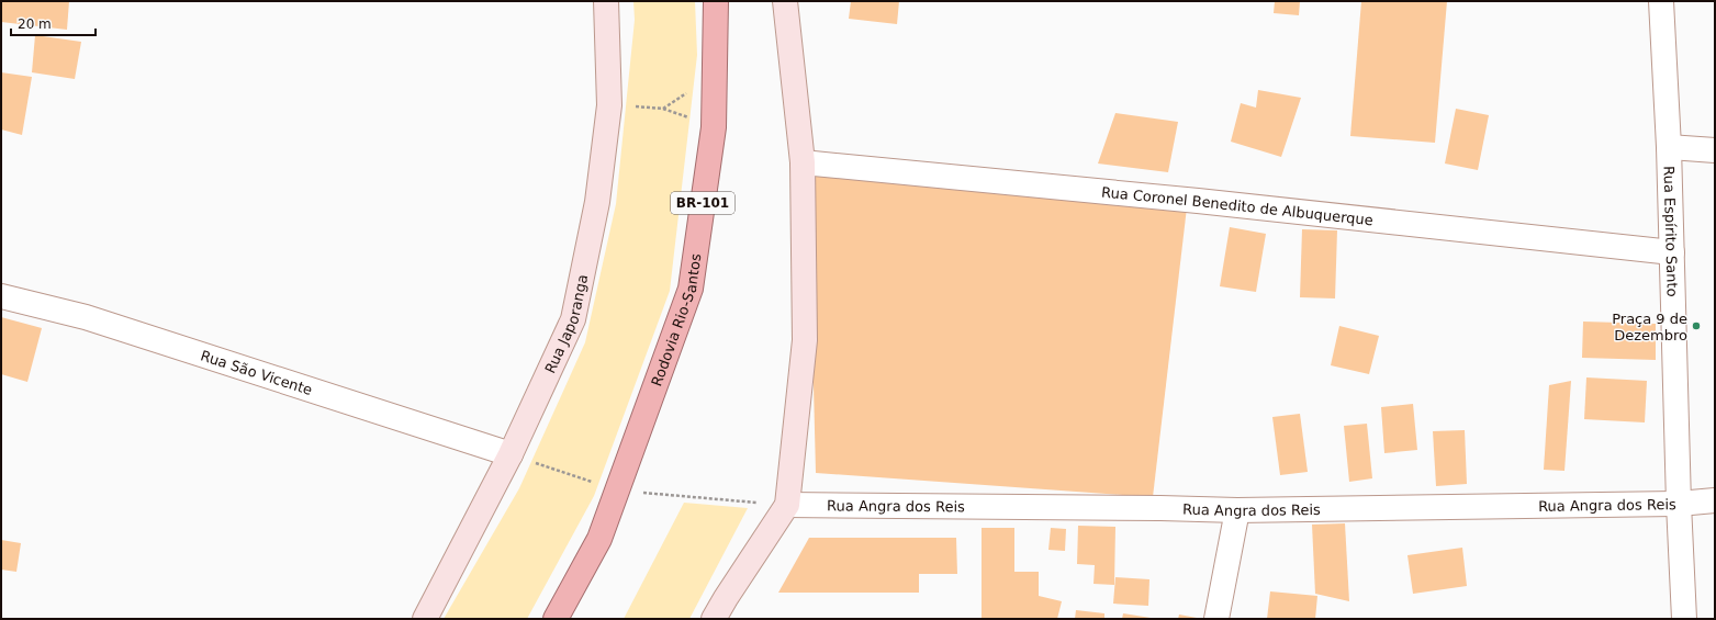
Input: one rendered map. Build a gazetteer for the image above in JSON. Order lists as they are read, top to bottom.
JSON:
{
  "streets": {
    "highway": ["BR-101", "Rodovia Rio-Santos"],
    "main road": ["Rua Japoranga"],
    "street": [
      "Rua Coronel Benedito de Albuquerque",
      "Rua Espírito Santo",
      "Rua São Vicente",
      "Rua Angra dos Reis"
    ]
  },
  "crossings": [
    ["Rua Coronel Benedito de Albuquerque", "Rua Espírito Santo"],
    ["Rua Espírito Santo", "Rua Angra dos Reis"],
    ["Rua Japoranga", "Rua São Vicente"]
  ],
  "places": ["Praça 9 de Dezembro"],
  "scale_bar": "20 m"
}
